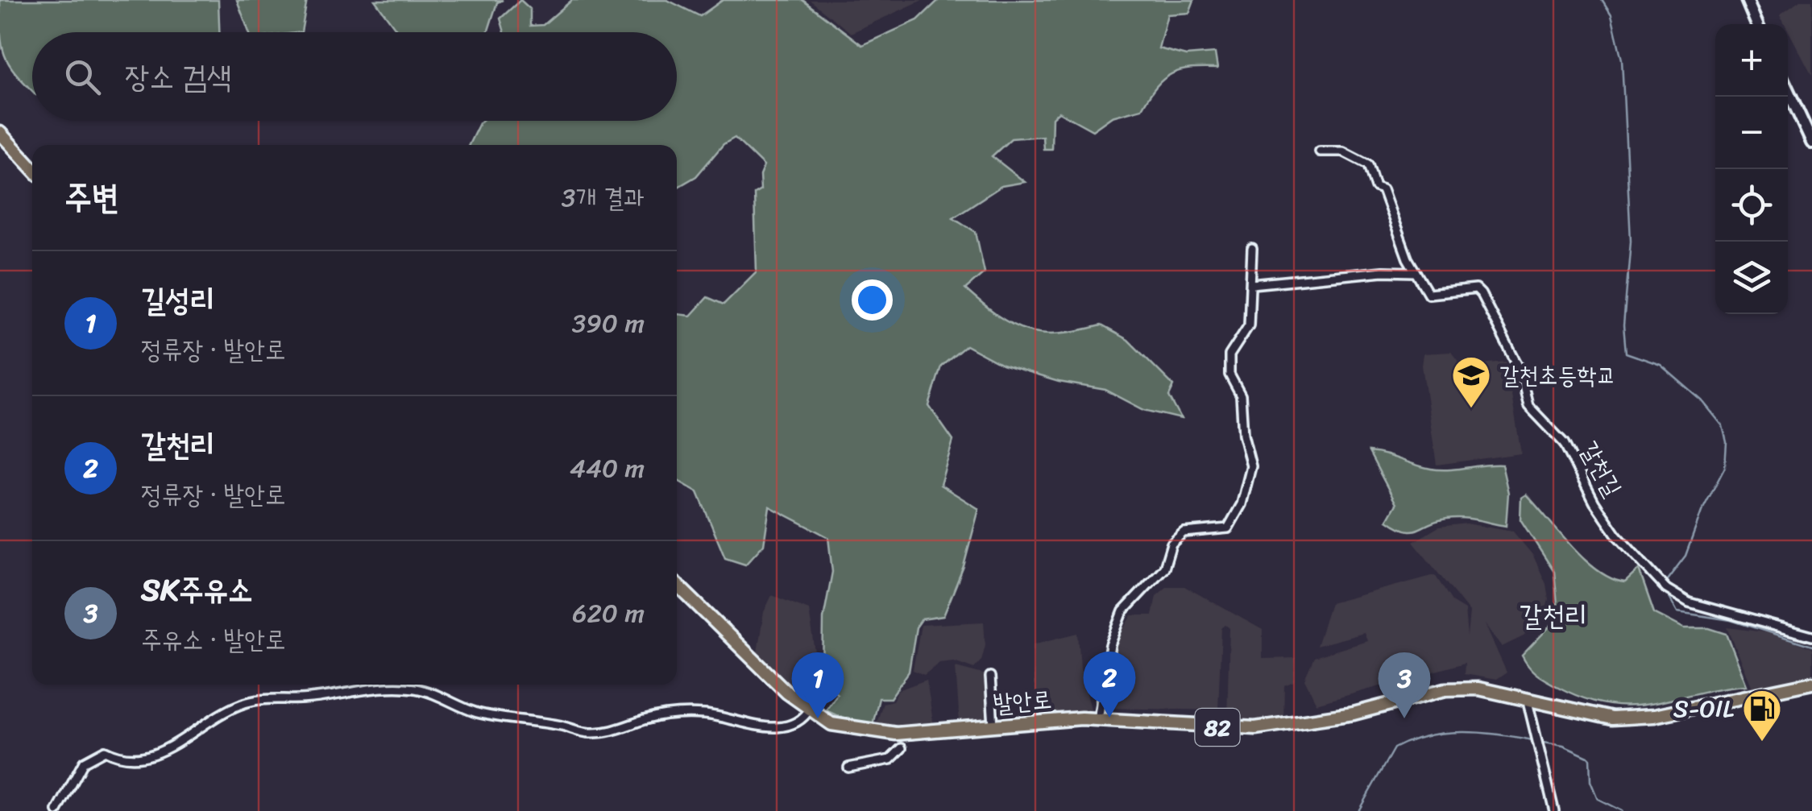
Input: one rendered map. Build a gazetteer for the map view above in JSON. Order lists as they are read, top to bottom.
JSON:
{
  "streets": {
    "main road": ["발안로", "82"],
    "street": ["갈천길"]
  },
  "districts": ["갈천리"],
  "places": {
    "school or university": ["갈천초등학교"],
    "fuel station": ["S-OIL"]
  },
  "page": {
    "map_buttons": ["+", "−"],
    "search": "장소 검색",
    "heading": ["주변", "3개 결과"],
    "list": [
      {
        "mark": "1",
        "name": "길성리",
        "note": "정류장 · 발안로",
        "value": "390 m"
      },
      {
        "mark": "2",
        "name": "갈천리",
        "note": "정류장 · 발안로",
        "value": "440 m"
      },
      {
        "mark": "3",
        "name": "SK주유소",
        "note": "주유소 · 발안로",
        "value": "620 m"
      }
    ],
    "pins": ["2", "1", "3"]
  }
}
